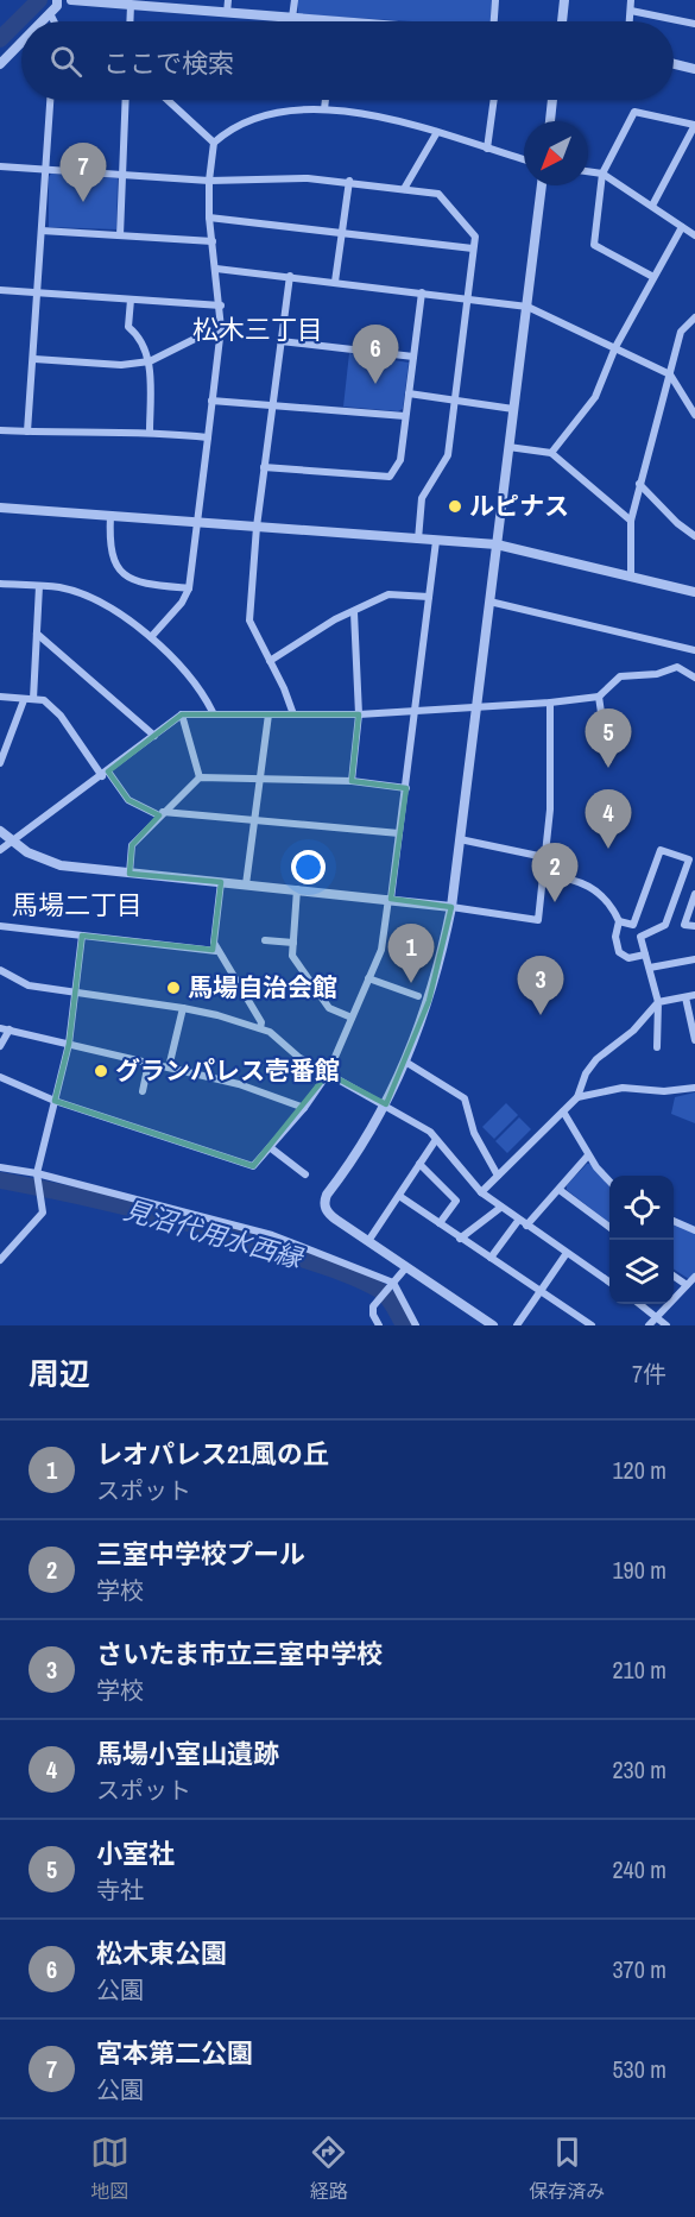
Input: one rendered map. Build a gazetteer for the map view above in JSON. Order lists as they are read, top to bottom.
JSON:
{
  "districts": ["松木三丁目", "馬場二丁目"],
  "water": ["見沼代用水西縁"],
  "places": ["ルピナス", "馬場自治会館", "グランパレス壱番館"],
  "north": "bottom left",
  "page": {
    "search": "ここで検索",
    "pins": [
      "7",
      "6",
      "5",
      "4",
      "2",
      "1",
      "3"
    ],
    "heading": ["周辺", "7件"],
    "list": [
      {
        "mark": "1",
        "name": "レオパレス21風の丘",
        "note": "スポット",
        "value": "120 m"
      },
      {
        "mark": "2",
        "name": "三室中学校プール",
        "note": "学校",
        "value": "190 m"
      },
      {
        "mark": "3",
        "name": "さいたま市立三室中学校",
        "note": "学校",
        "value": "210 m"
      },
      {
        "mark": "4",
        "name": "馬場小室山遺跡",
        "note": "スポット",
        "value": "230 m"
      },
      {
        "mark": "5",
        "name": "小室社",
        "note": "寺社",
        "value": "240 m"
      },
      {
        "mark": "6",
        "name": "松木東公園",
        "note": "公園",
        "value": "370 m"
      },
      {
        "mark": "7",
        "name": "宮本第二公園",
        "note": "公園",
        "value": "530 m"
      }
    ],
    "nav": ["地図", "経路", "保存済み"]
  }
}
